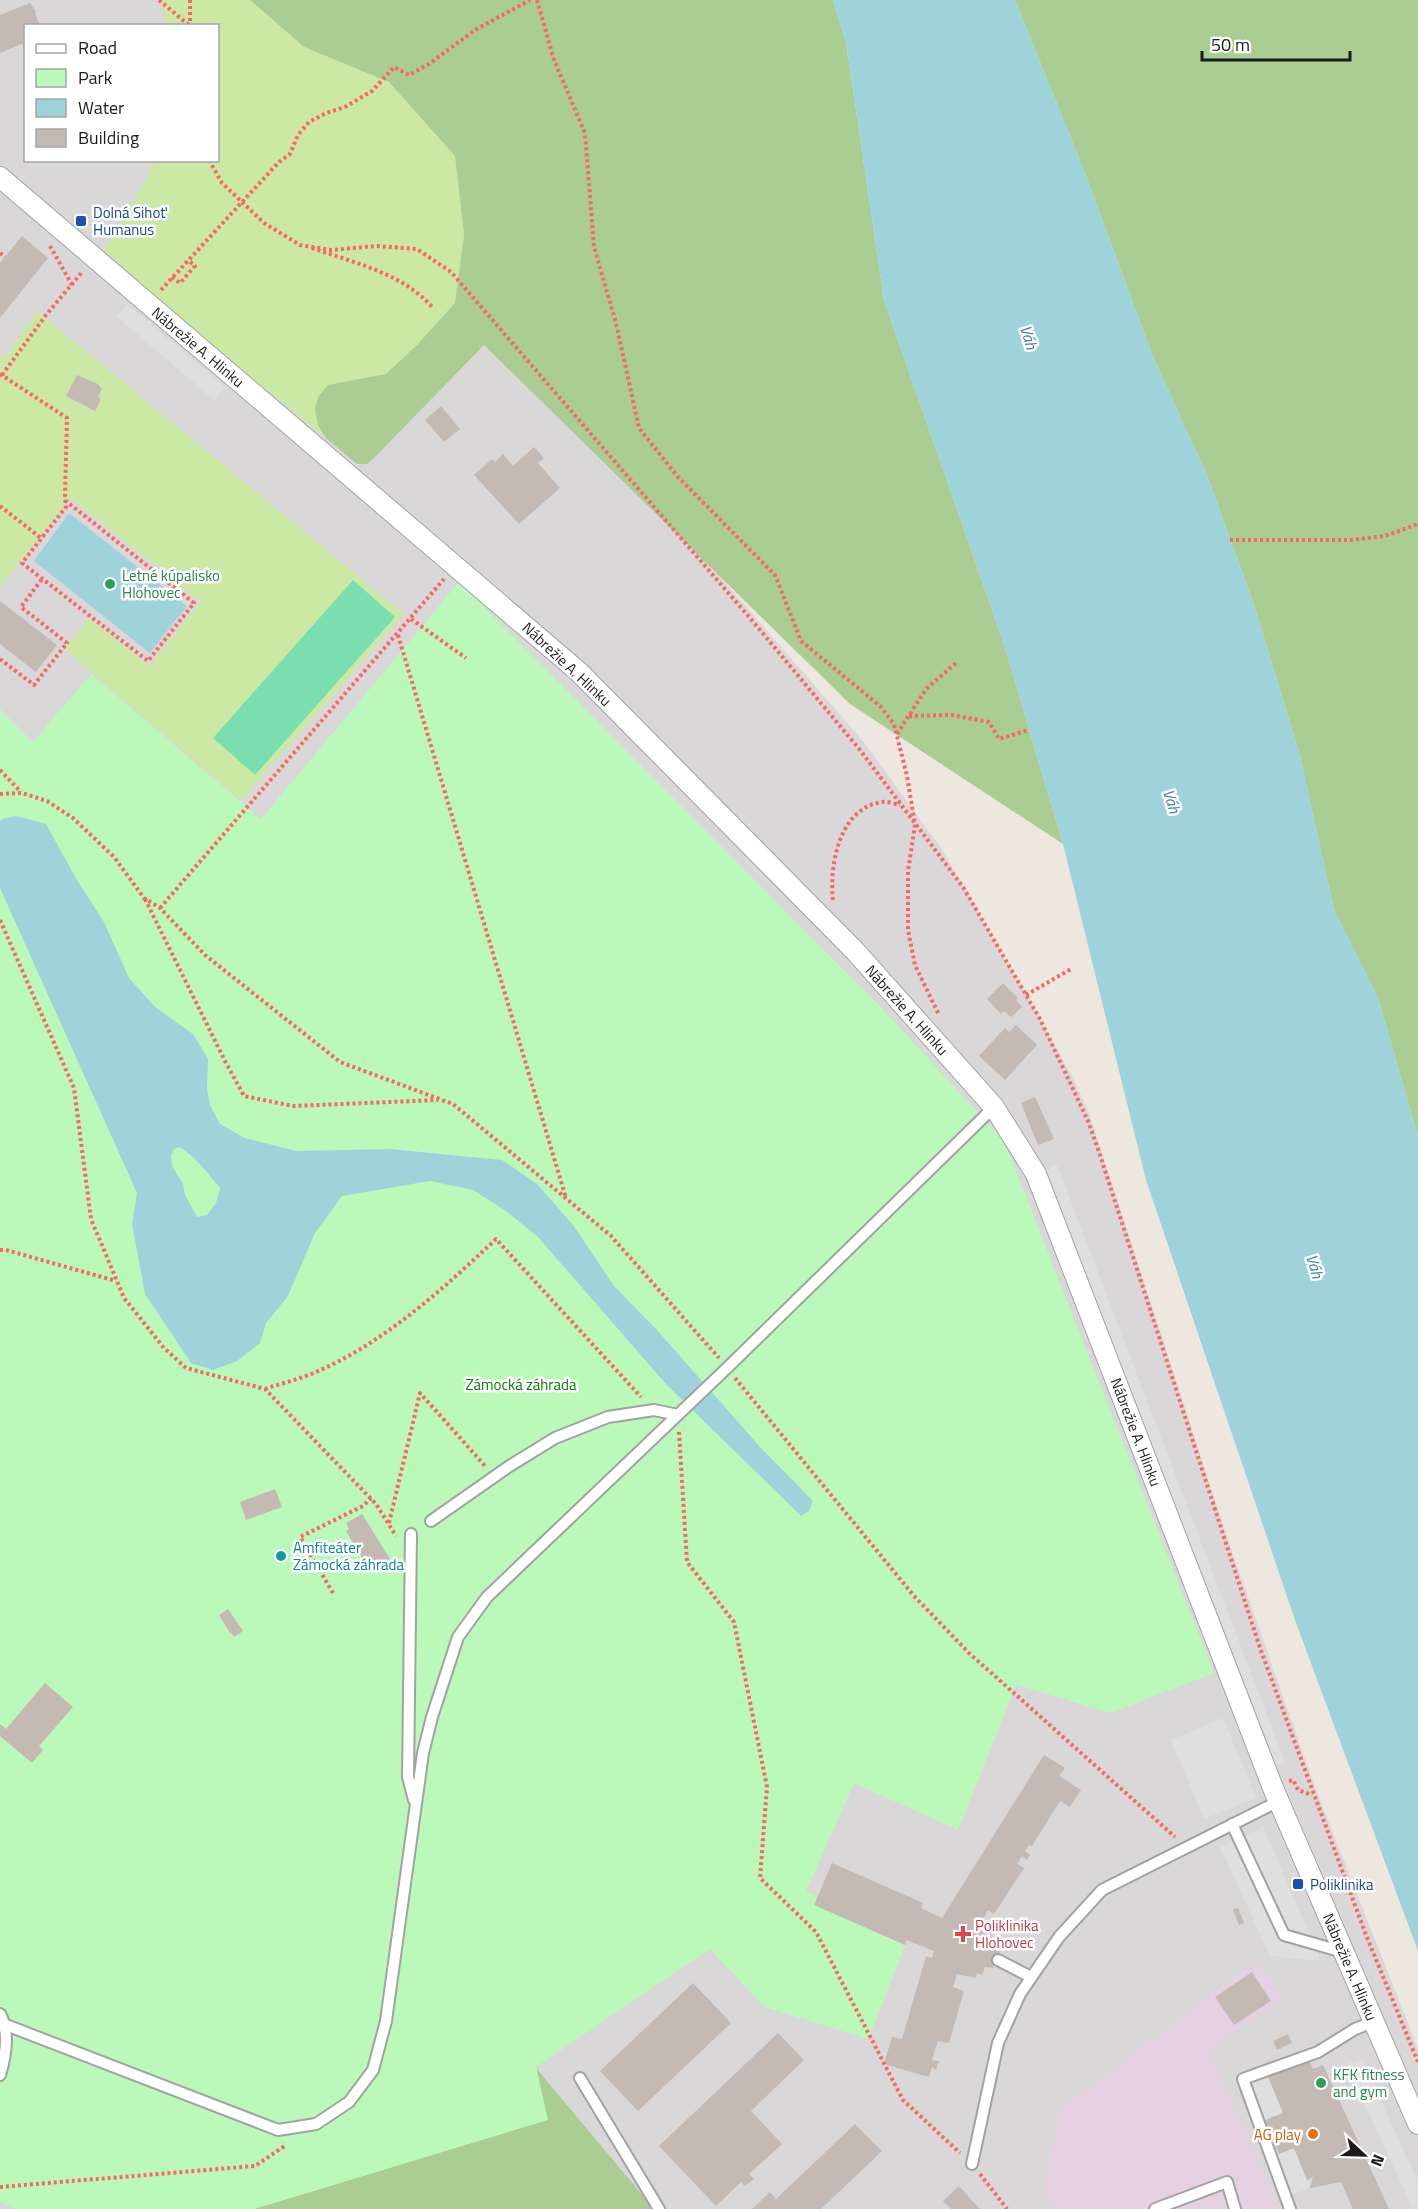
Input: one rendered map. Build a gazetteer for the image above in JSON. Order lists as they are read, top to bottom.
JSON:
{
  "streets": {
    "street": ["Nábrežie A. Hlinku"]
  },
  "water": ["Váh"],
  "parks": ["Zámocká záhrada"],
  "places": {
    "transit": ["Dolná Sihoť Humanus", "Poliklinika"],
    "other": [
      "Letné kúpalisko Hlohovec",
      "Amfiteáter Zámocká záhrada",
      "KFK fitness and gym",
      "AG play"
    ],
    "health": ["Poliklinika Hlohovec"]
  },
  "legend": [
    "Road",
    "Park",
    "Water",
    "Building"
  ],
  "scale_bar": "50 m",
  "north": "right"
}
